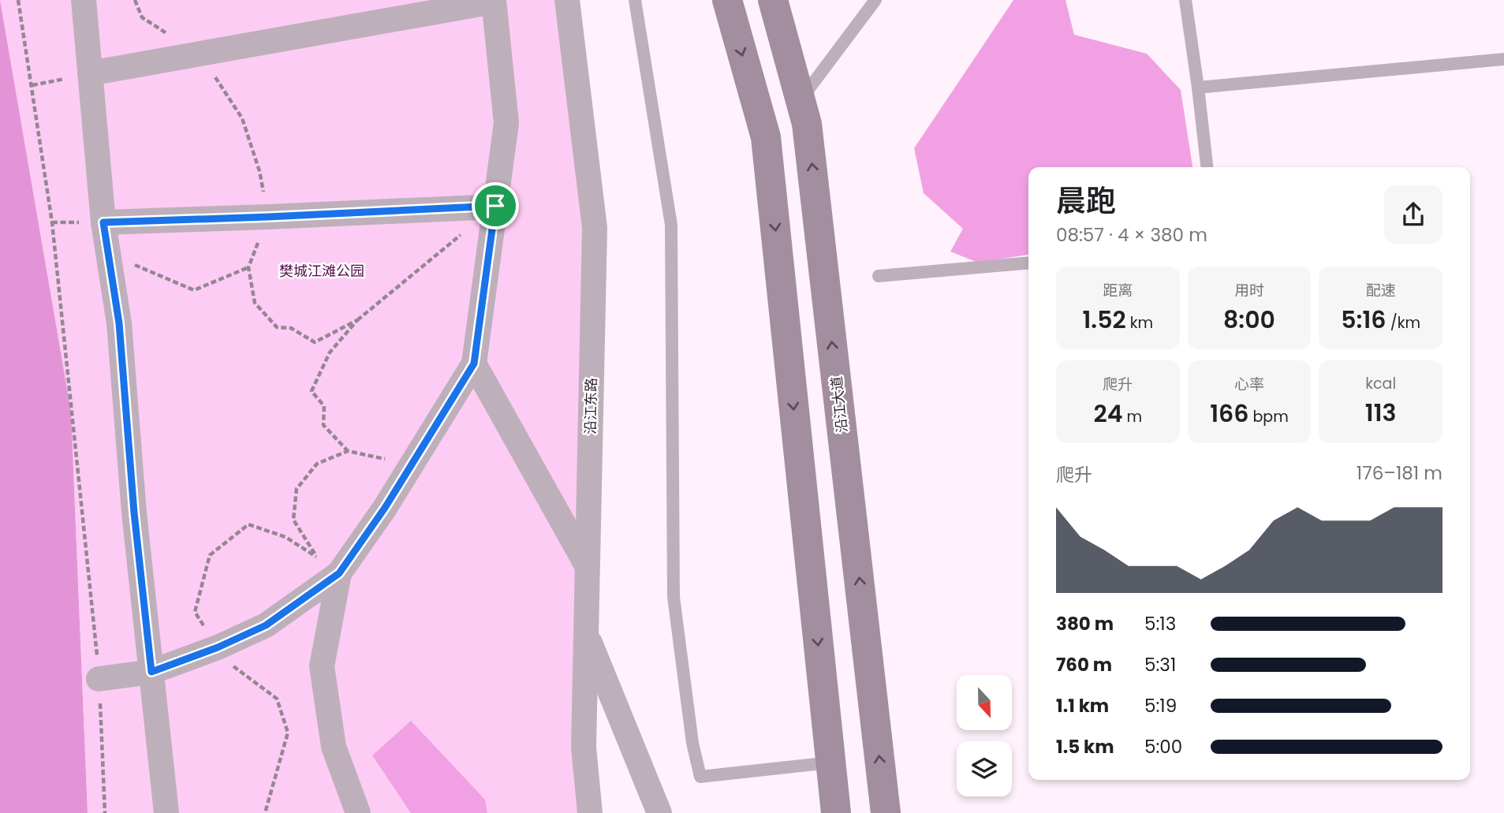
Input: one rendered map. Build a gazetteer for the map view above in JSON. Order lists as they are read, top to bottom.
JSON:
{
  "streets": {
    "main road": ["沿江大道"],
    "street": ["沿江东路"]
  },
  "parks": ["樊城江滩公园"],
  "north": "bottom",
  "page": {
    "heading": ["晨跑", "08:57 · 4 × 380 m"],
    "stats": [
      ["距离", "1.52 km"],
      ["用时", "8:00"],
      ["配速", "5:16 /km"],
      ["爬升", "24 m"],
      ["心率", "166 bpm"],
      ["kcal", "113"]
    ],
    "chart": ["爬升", "176–181 m"],
    "list": [
      {
        "name": "380 m",
        "note": "5:13"
      },
      {
        "name": "760 m",
        "note": "5:31"
      },
      {
        "name": "1.1 km",
        "note": "5:19"
      },
      {
        "name": "1.5 km",
        "note": "5:00"
      }
    ]
  }
}
